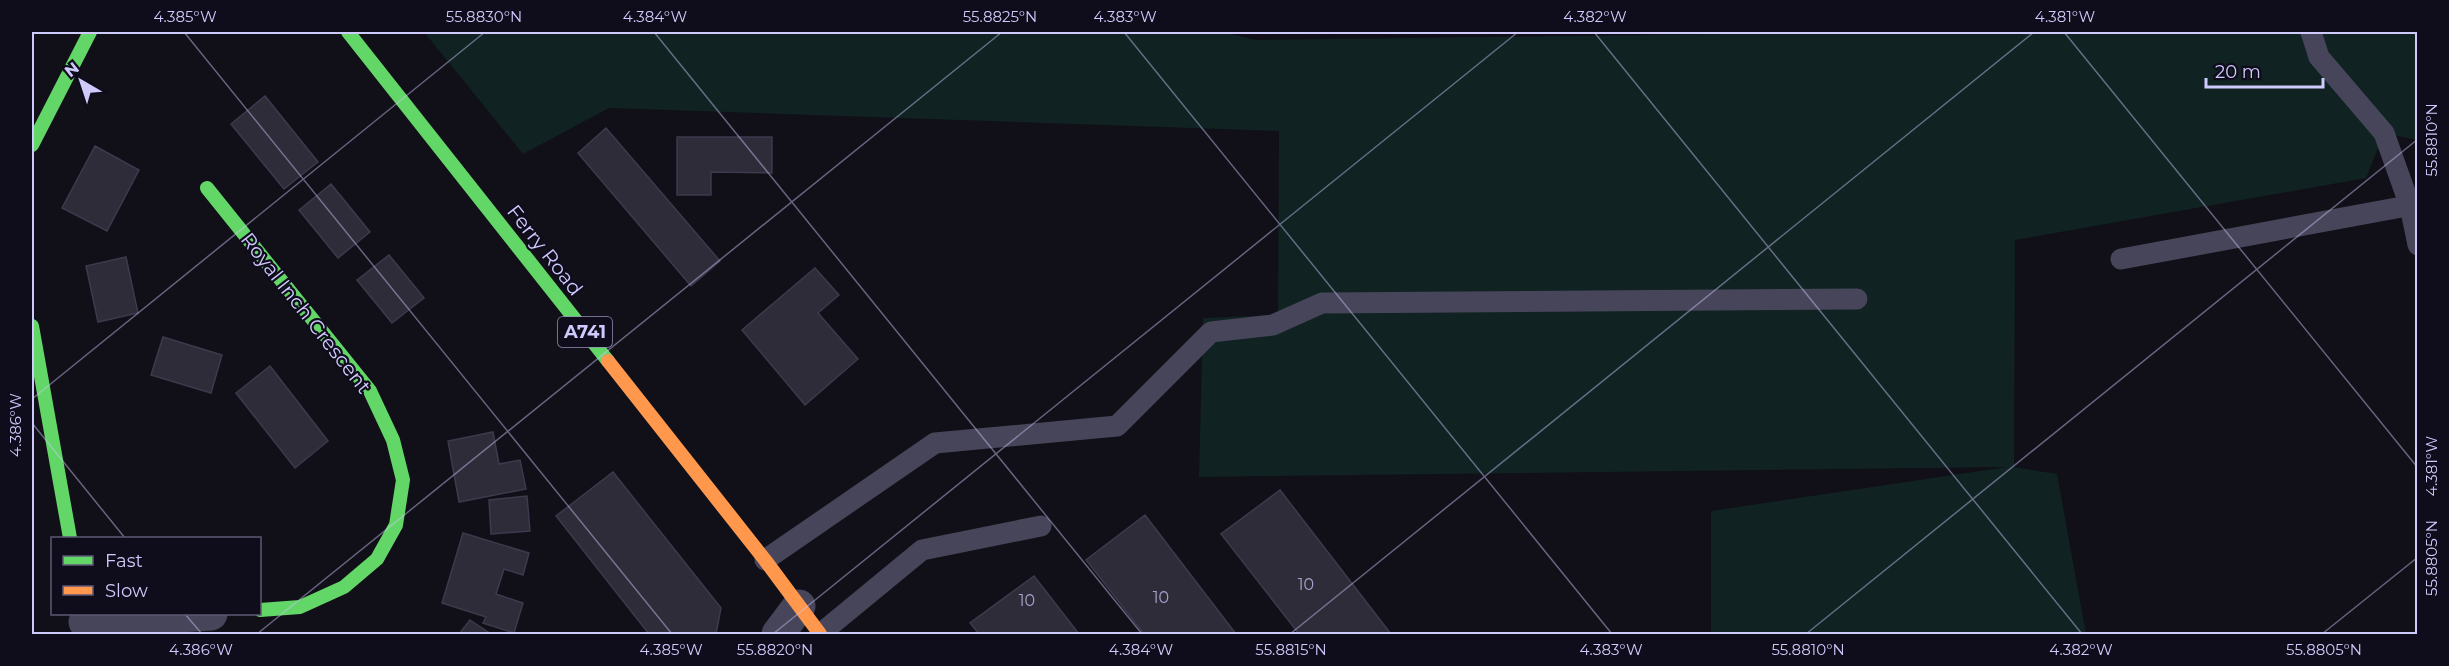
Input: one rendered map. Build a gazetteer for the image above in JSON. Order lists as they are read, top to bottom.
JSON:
{
  "streets": {
    "street": ["Ferry Road", "Royal Inch Crescent", "A741"]
  },
  "house_numbers": ["10", "10", "10"],
  "legend": ["Fast", "Slow"],
  "scale_bar": "20 m",
  "north": "top left",
  "coordinates": [
    "4.385°W",
    "55.8830°N",
    "4.384°W",
    "55.8825°N",
    "4.383°W",
    "4.382°W",
    "4.381°W",
    "55.8810°N",
    "4.386°W",
    "55.8805°N",
    "55.8820°N",
    "55.8815°N"
  ]
}
